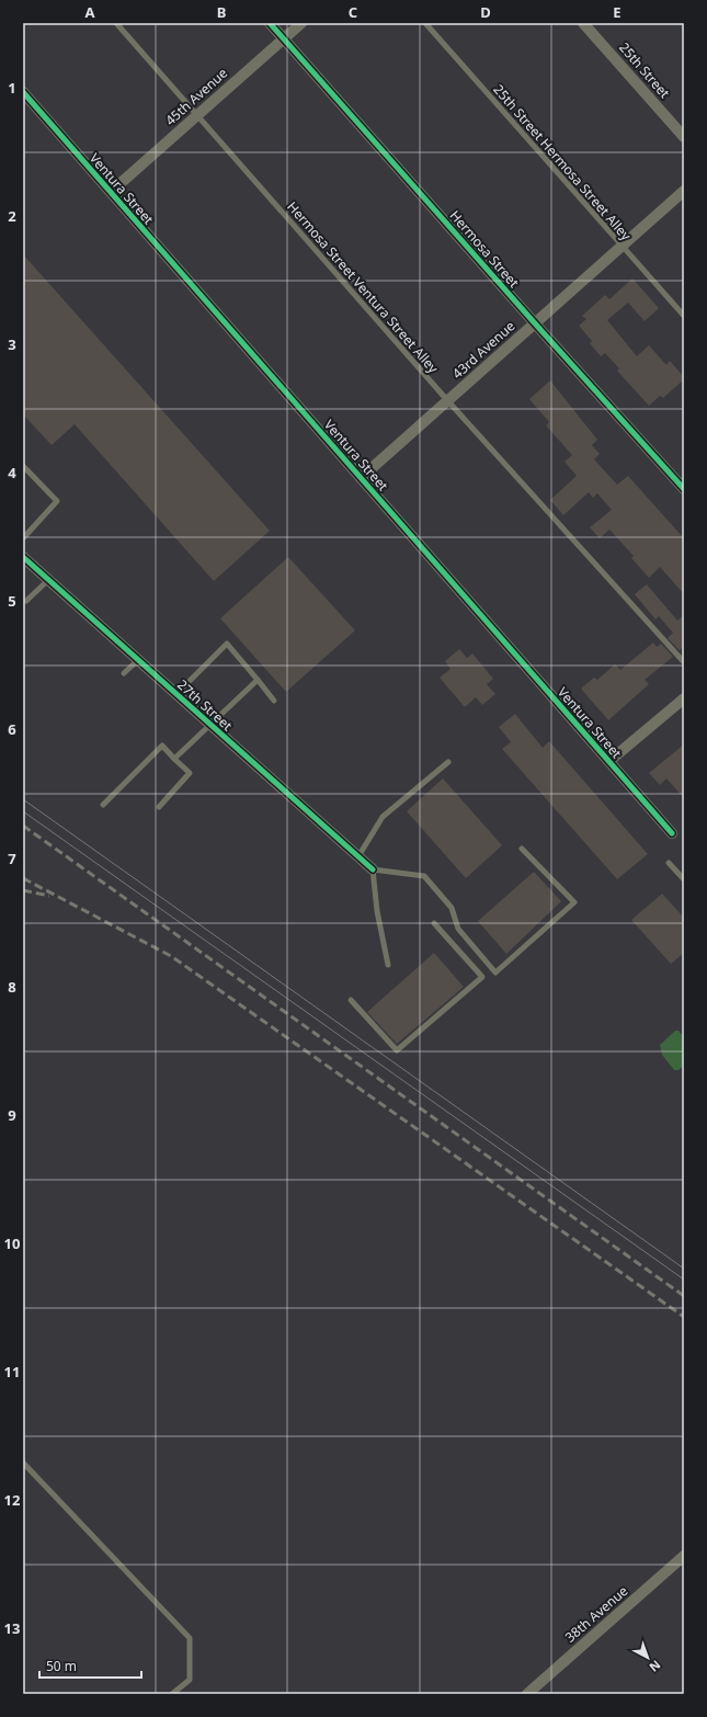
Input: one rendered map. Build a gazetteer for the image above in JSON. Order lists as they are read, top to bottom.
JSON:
{
  "streets": {
    "street": [
      "25th Street",
      "45th Avenue",
      "Ventura Street",
      "Hermosa Street",
      "43rd Avenue",
      "27th Street",
      "38th Avenue"
    ],
    "lane": ["25th Street Hermosa Street Alley", "Hermosa Street Ventura Street Alley"]
  },
  "crossings": [
    ["45th Avenue", "Ventura Street"],
    ["45th Avenue", "Hermosa Street"],
    ["45th Avenue", "Hermosa Street Ventura Street Alley"],
    ["25th Street Hermosa Street Alley", "43rd Avenue"],
    ["Ventura Street", "43rd Avenue"],
    ["Hermosa Street", "43rd Avenue"],
    ["Hermosa Street Ventura Street Alley", "43rd Avenue"]
  ],
  "scale_bar": "50 m",
  "north": "bottom right",
  "grid": {
    "columns": [
      "A",
      "B",
      "C",
      "D",
      "E"
    ],
    "rows": [
      "1",
      "2",
      "3",
      "4",
      "5",
      "6",
      "7",
      "8",
      "9",
      "10",
      "11",
      "12",
      "13"
    ]
  }
}
